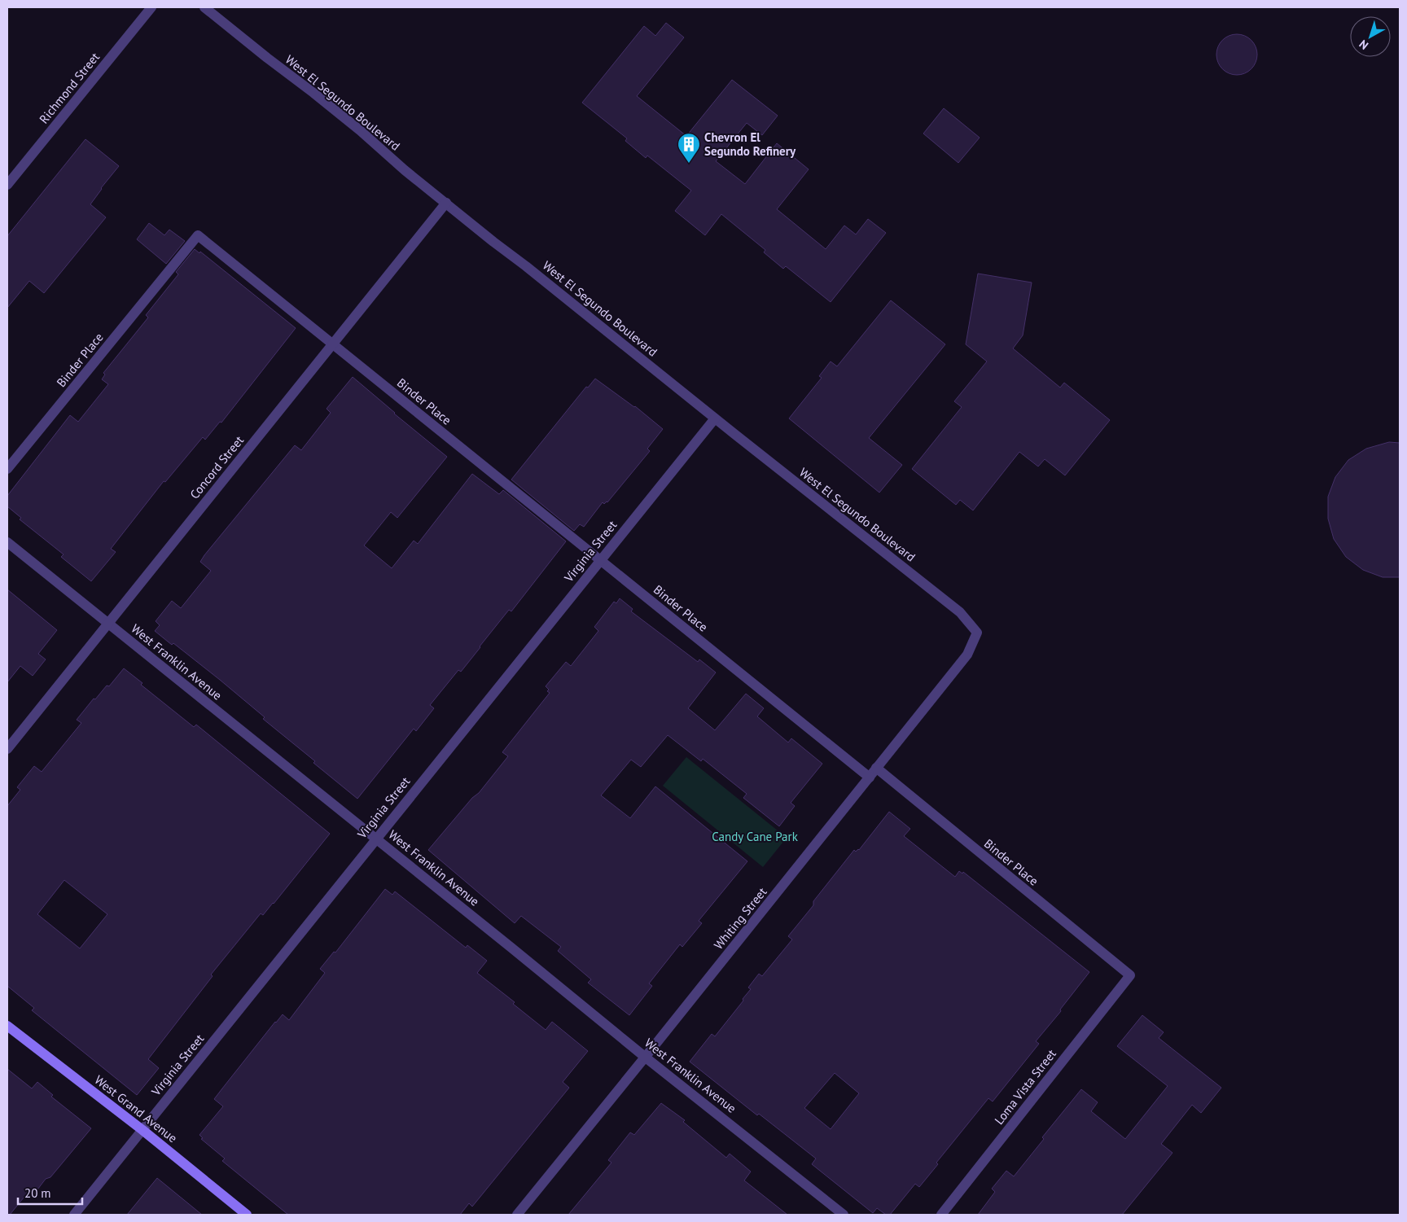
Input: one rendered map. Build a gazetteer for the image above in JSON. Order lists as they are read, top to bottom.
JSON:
{
  "streets": {
    "main road": ["West Grand Avenue"],
    "street": [
      "Richmond Street",
      "West El Segundo Boulevard",
      "Binder Place",
      "Concord Street",
      "Virginia Street",
      "West Franklin Avenue",
      "Whiting Street",
      "Loma Vista Street"
    ]
  },
  "crossings": [
    ["West El Segundo Boulevard", "Concord Street"],
    ["West El Segundo Boulevard", "Virginia Street"],
    ["West El Segundo Boulevard", "Whiting Street"],
    ["Binder Place", "Concord Street"],
    ["Binder Place", "Virginia Street"],
    ["Binder Place", "Whiting Street"],
    ["Binder Place", "Loma Vista Street"],
    ["Concord Street", "West Franklin Avenue"],
    ["Virginia Street", "West Franklin Avenue"],
    ["Virginia Street", "West Grand Avenue"],
    ["West Franklin Avenue", "Whiting Street"]
  ],
  "parks": ["Candy Cane Park"],
  "places": {
    "building": ["Chevron El Segundo Refinery"]
  },
  "scale_bar": "20 m",
  "north": "bottom left"
}
